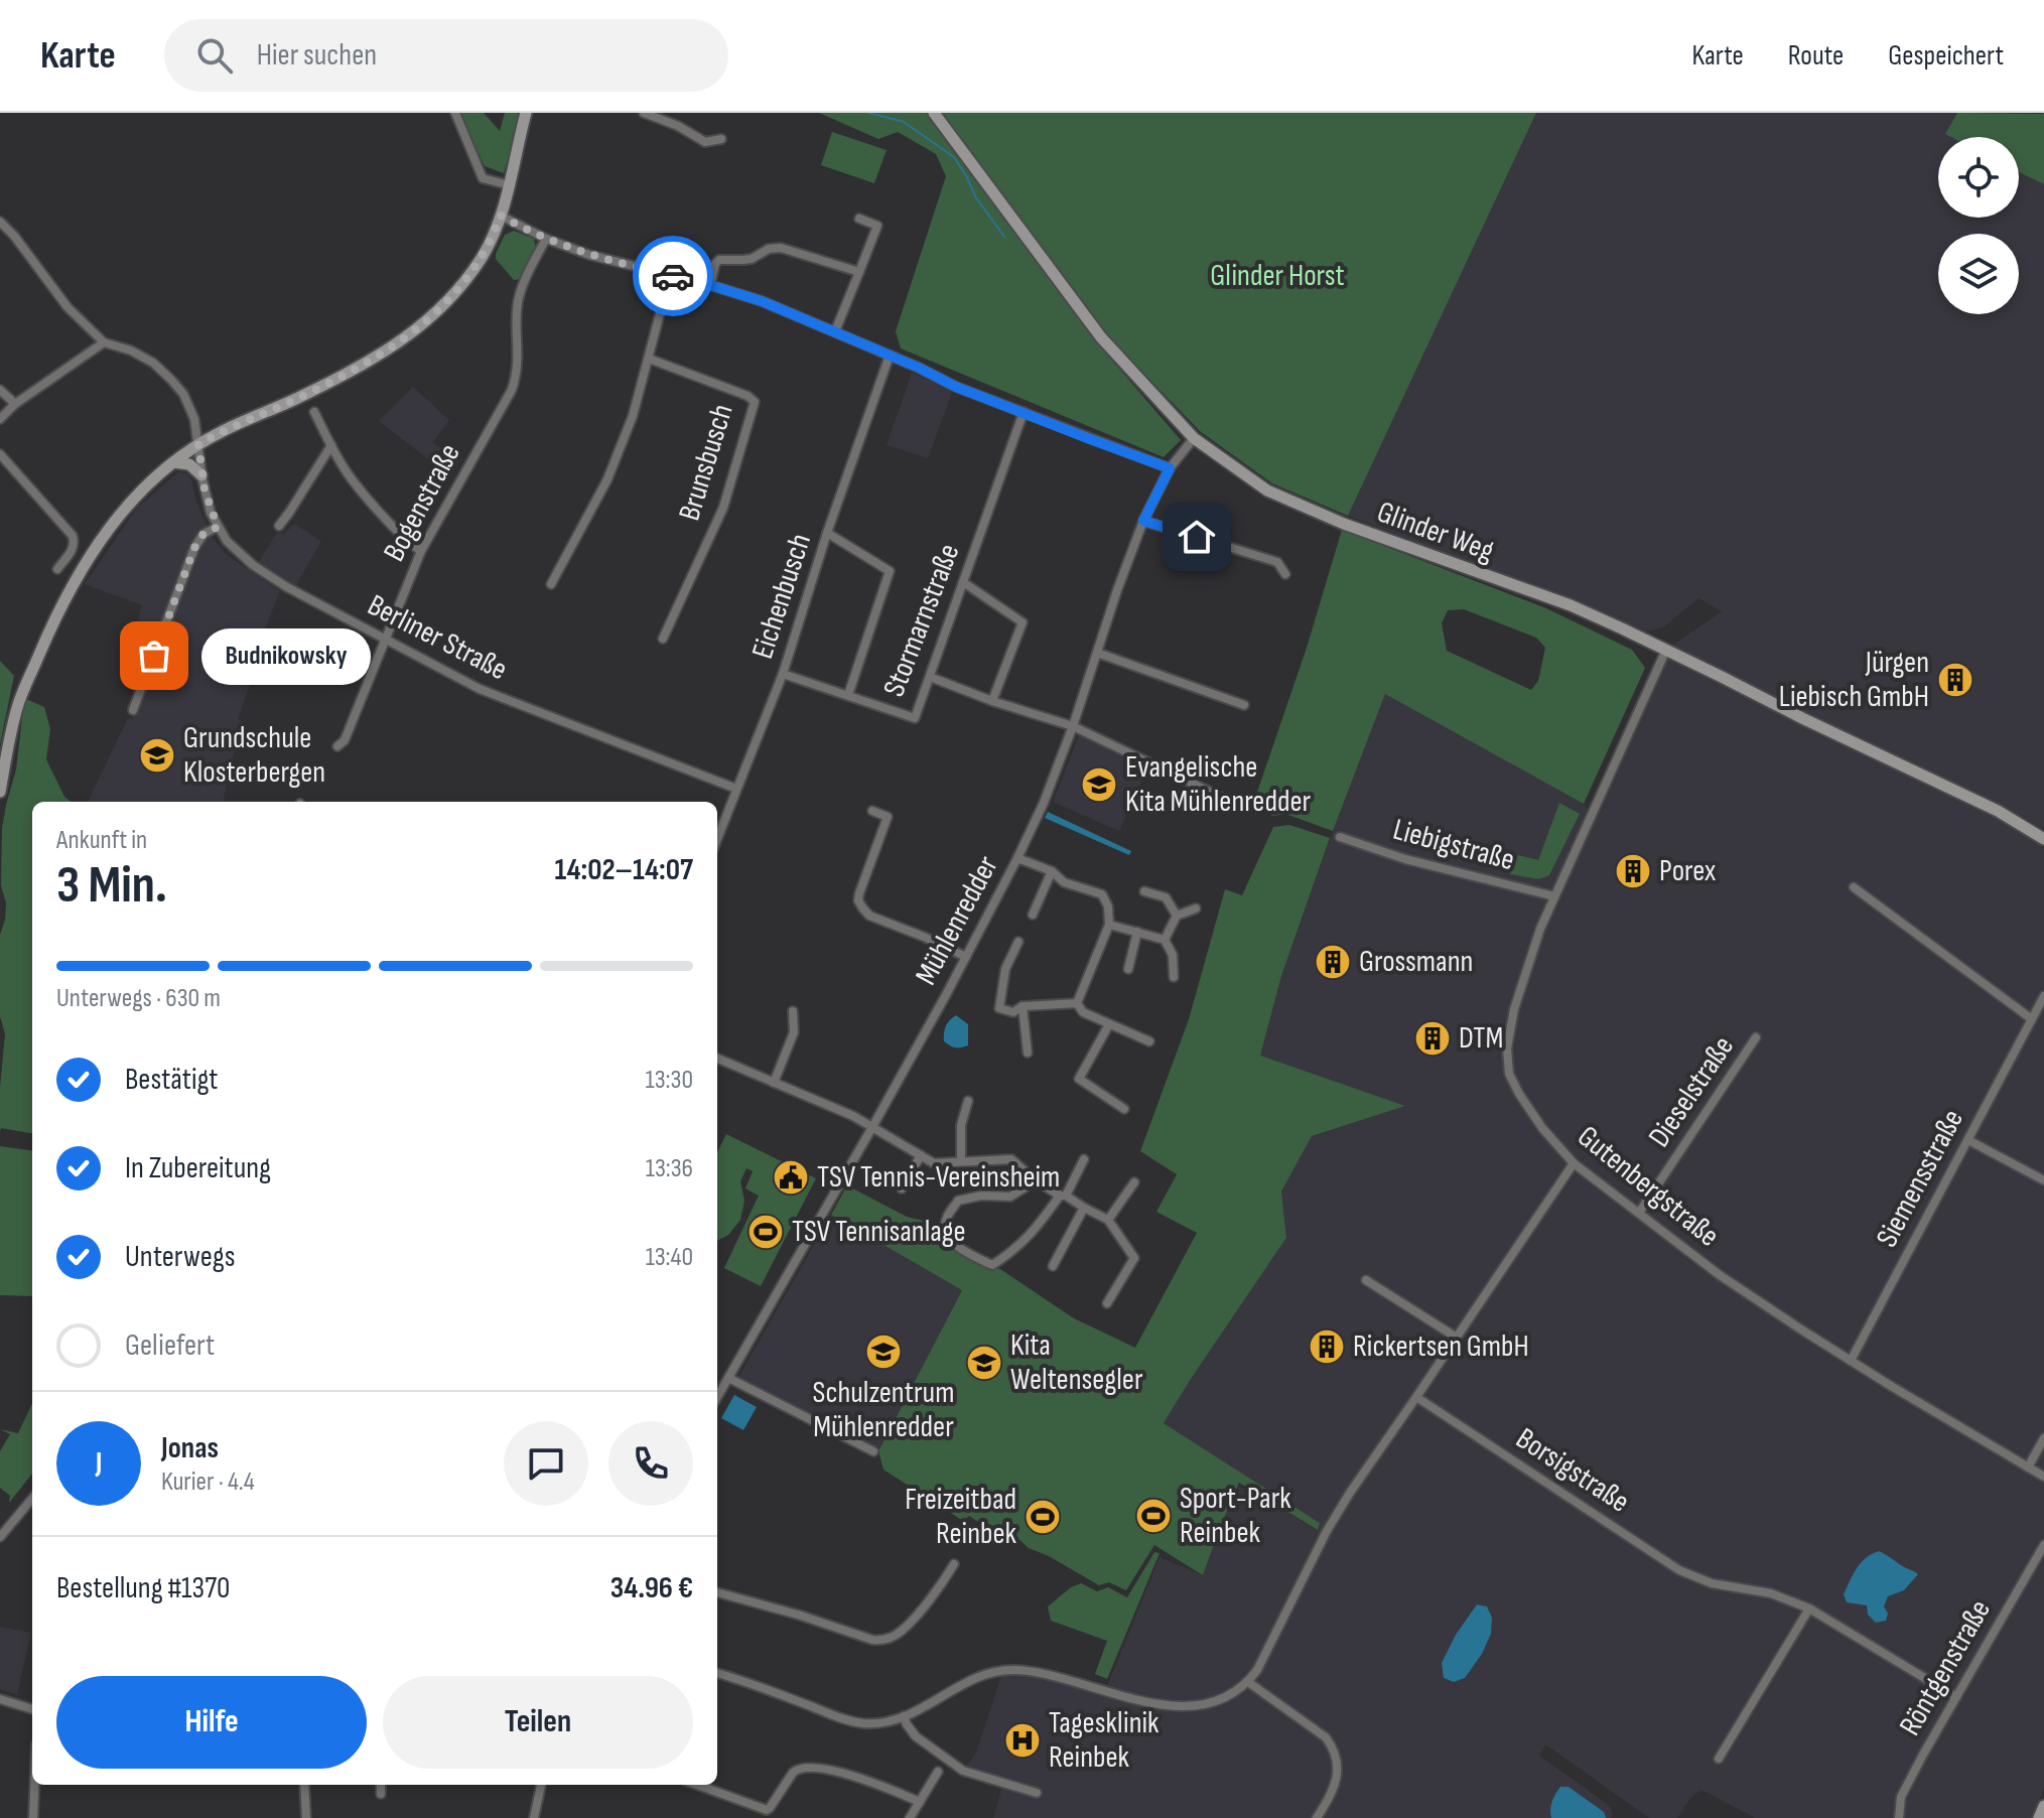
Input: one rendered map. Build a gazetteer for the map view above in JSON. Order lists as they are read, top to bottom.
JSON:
{
  "streets": {
    "main road": ["Glinder Weg"],
    "street": [
      "Brunsbusch",
      "Bogenstraße",
      "Eichenbusch",
      "Stormarnstraße",
      "Berliner Straße",
      "Liebigstraße",
      "Mühlenredder",
      "Dieselstraße",
      "Siemensstraße",
      "Gutenbergstraße",
      "Borsigstraße",
      "Röntgenstraße"
    ]
  },
  "crossings": [
    ["Bogenstraße", "Berliner Straße"],
    ["Glinder Weg", "Mühlenredder"],
    ["Glinder Weg", "Gutenbergstraße"],
    ["Eichenbusch", "Stormarnstraße"],
    ["Eichenbusch", "Berliner Straße"],
    ["Liebigstraße", "Gutenbergstraße"],
    ["Dieselstraße", "Gutenbergstraße"],
    ["Siemensstraße", "Gutenbergstraße"],
    ["Borsigstraße", "Röntgenstraße"]
  ],
  "parks": ["Glinder Horst"],
  "places": {
    "other": ["Budnikowsky"],
    "building": [
      "Jürgen Liebisch GmbH",
      "Porex",
      "Grossmann",
      "DTM",
      "Rickertsen GmbH"
    ],
    "school or university": [
      "Grundschule Klosterbergen",
      "Evangelische Kita Mühlenredder",
      "Schulzentrum Mühlenredder",
      "Kita Weltensegler"
    ],
    "public building": ["TSV Tennis-Vereinsheim"],
    "sports": ["TSV Tennisanlage", "Sport-Park Reinbek", "Freizeitbad Reinbek"],
    "hospital": ["Tagesklinik Reinbek"]
  },
  "page": {
    "header": "Karte",
    "search": "Hier suchen",
    "nav": ["Karte", "Route", "Gespeichert"],
    "bubble": "Budnikowsky",
    "heading": ["3 Min.", "Ankunft in", "14:02–14:07"],
    "panel": [
      "Jonas",
      "Kurier · 4.4",
      "Bestellung #1370",
      "34.96 €"
    ],
    "bar": "Unterwegs · 630 m",
    "list": [
      ["Bestätigt", "13:30"],
      ["In Zubereitung", "13:36"],
      ["Unterwegs", "13:40"],
      "Geliefert"
    ],
    "round": "J",
    "buttons": ["Hilfe", "Teilen"]
  }
}
